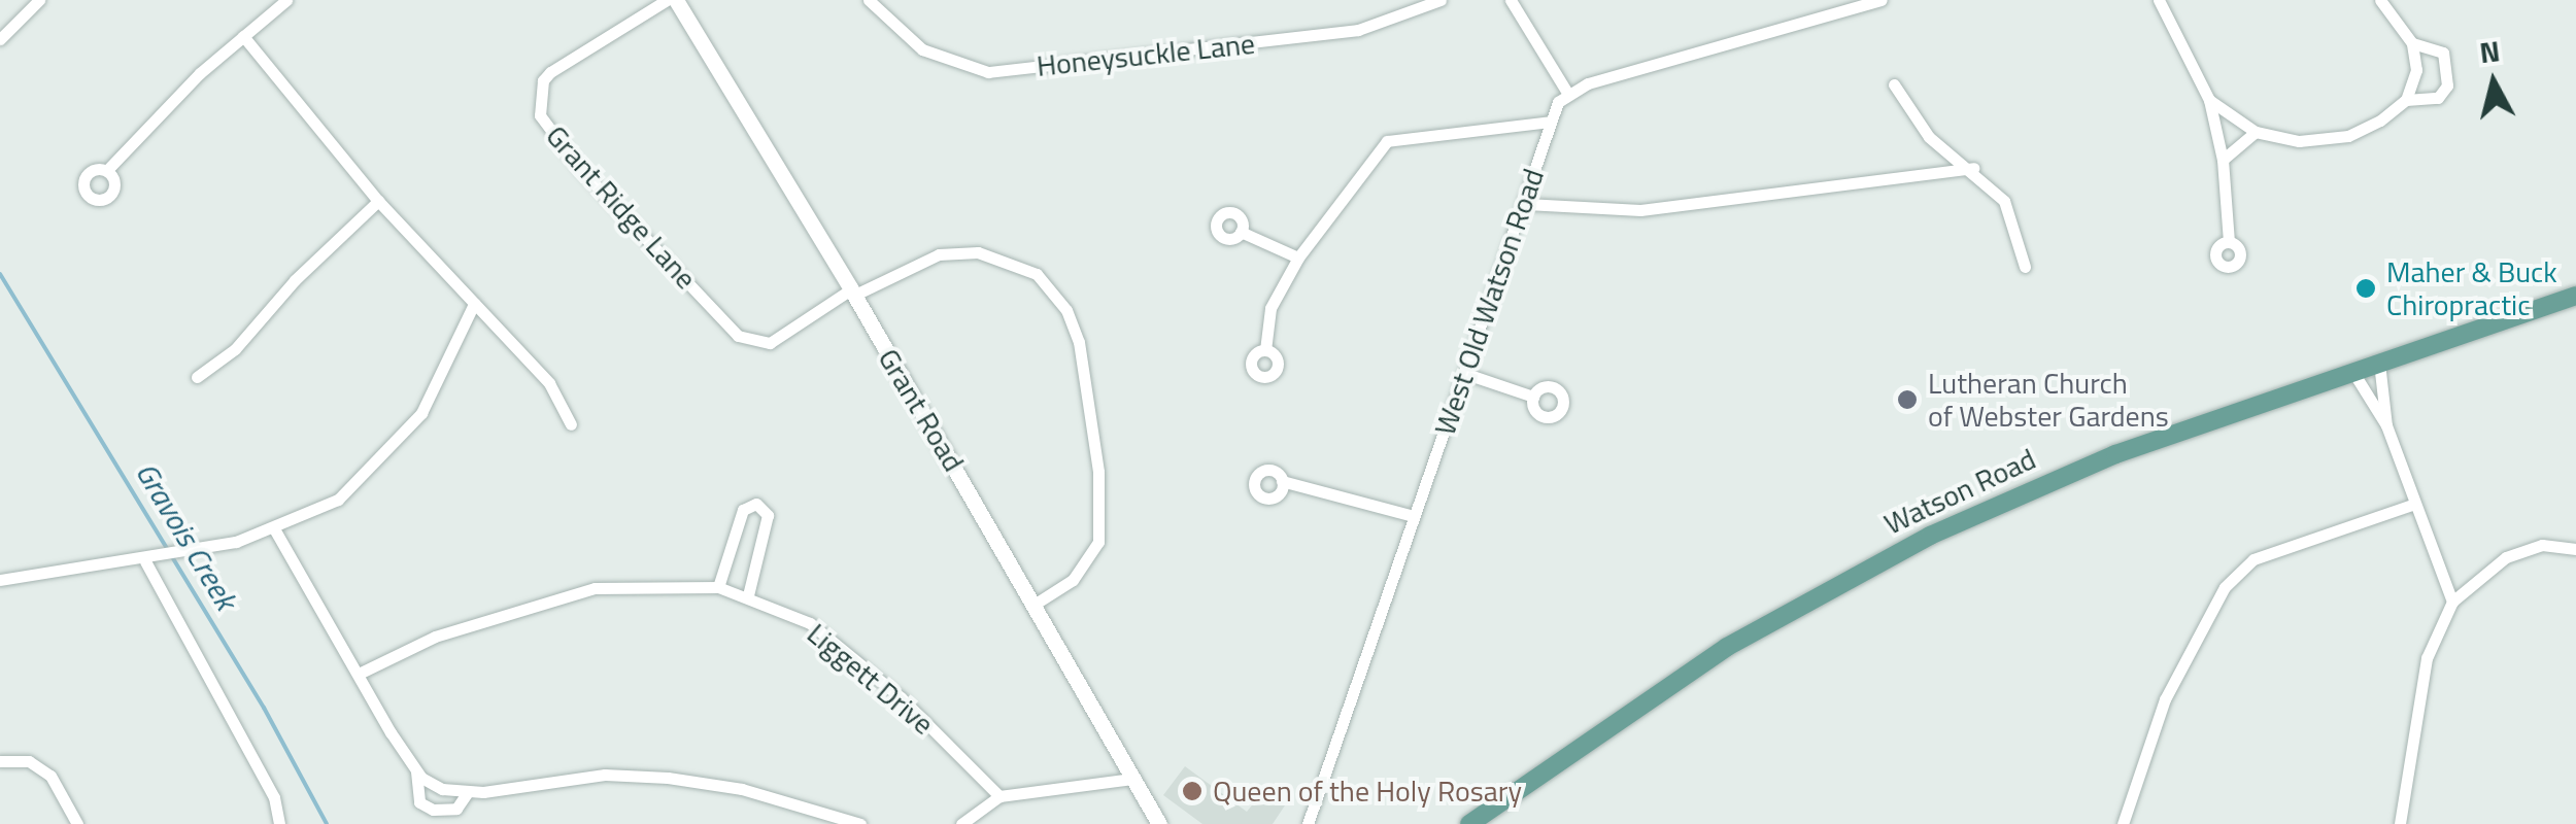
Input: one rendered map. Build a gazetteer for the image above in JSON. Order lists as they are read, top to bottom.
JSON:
{
  "streets": {
    "main road": ["Watson Road"],
    "street": [
      "Honeysuckle Lane",
      "Grant Ridge Lane",
      "West Old Watson Road",
      "Grant Road",
      "Liggett Drive"
    ]
  },
  "crossings": [
    ["Grant Ridge Lane", "Grant Road"]
  ],
  "water": ["Gravois Creek"],
  "places": ["Maher & Buck Chiropractic", "Lutheran Church of Webster Gardens", "Queen of the Holy Rosary"],
  "north": "top"
}
